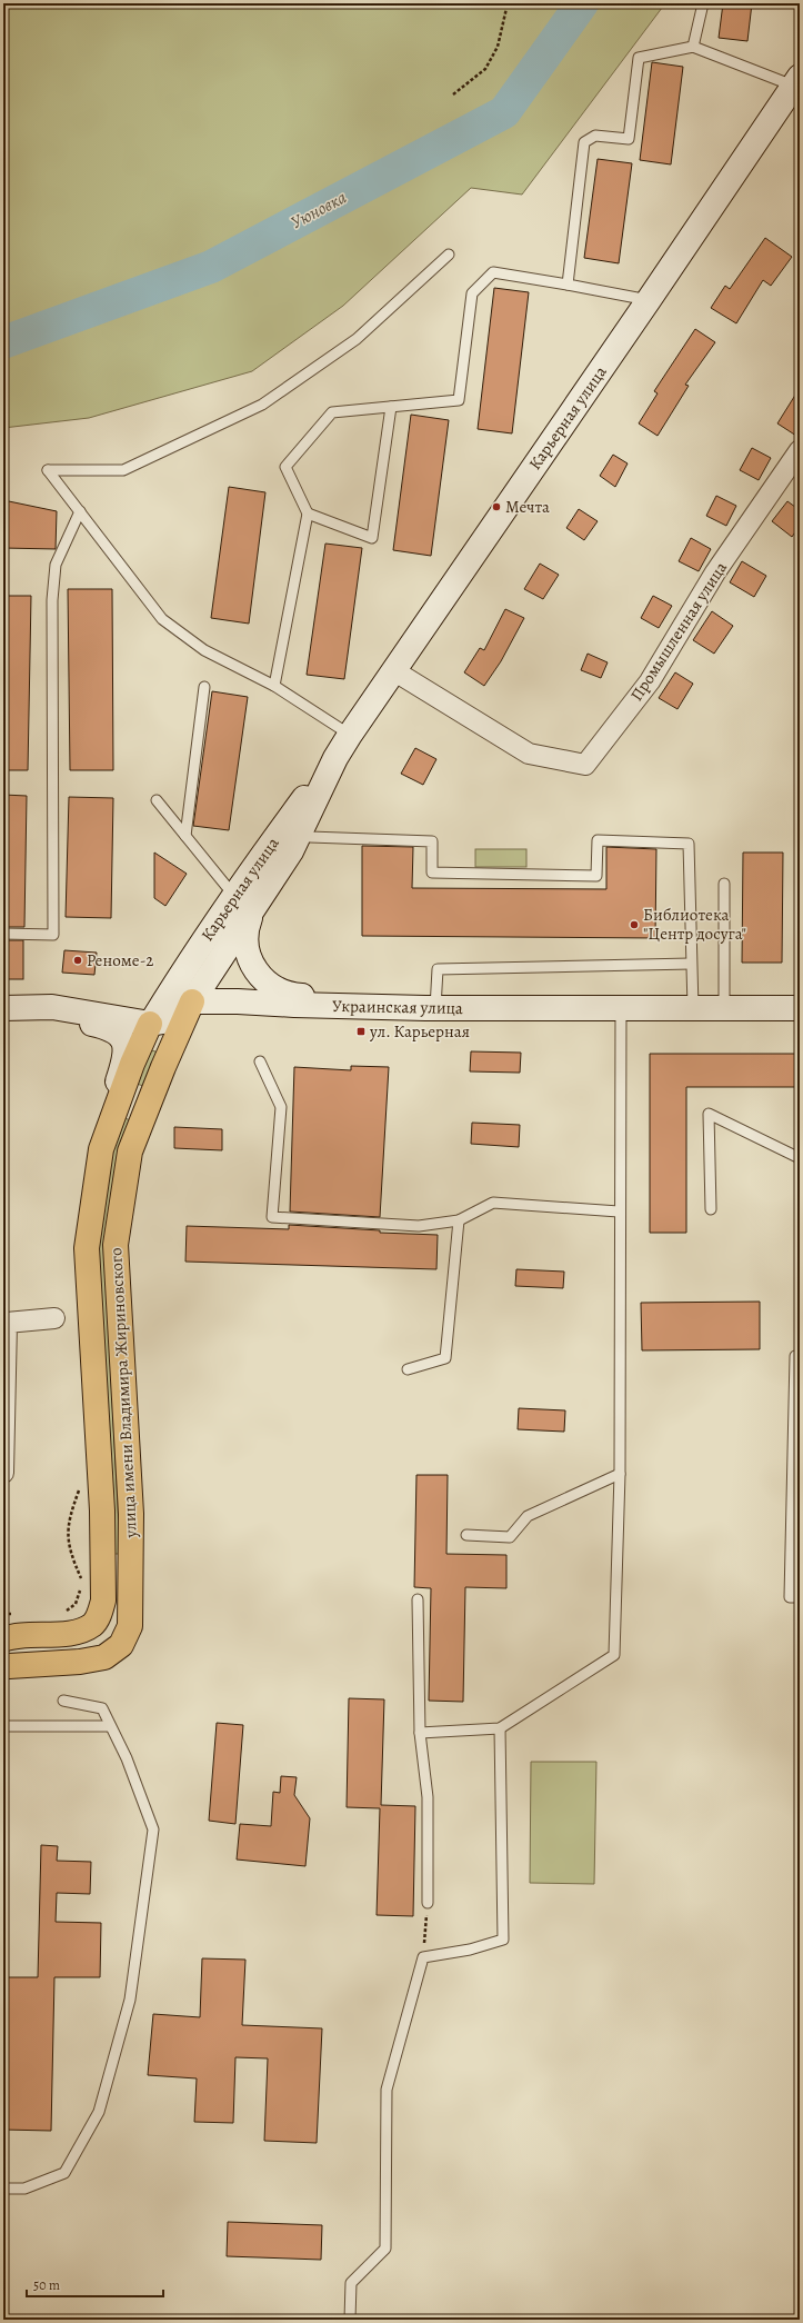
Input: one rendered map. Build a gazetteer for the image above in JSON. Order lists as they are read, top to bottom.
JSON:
{
  "streets": {
    "main road": ["улица имени Владимира Жириновского"],
    "street": ["Карьерная улица", "Промышленная улица", "Украинская улица"]
  },
  "crossings": [
    ["Карьерная улица", "Промышленная улица"],
    ["Карьерная улица", "Украинская улица"],
    ["Карьерная улица", "улица имени Владимира Жириновского"],
    ["Украинская улица", "улица имени Владимира Жириновского"]
  ],
  "water": ["Уюновка"],
  "places": {
    "other": ["Мечта", "Библиотека \"Центр досуга\"", "Реноме-2"],
    "transit": ["ул. Карьерная"]
  },
  "scale_bar": "50 m"
}
